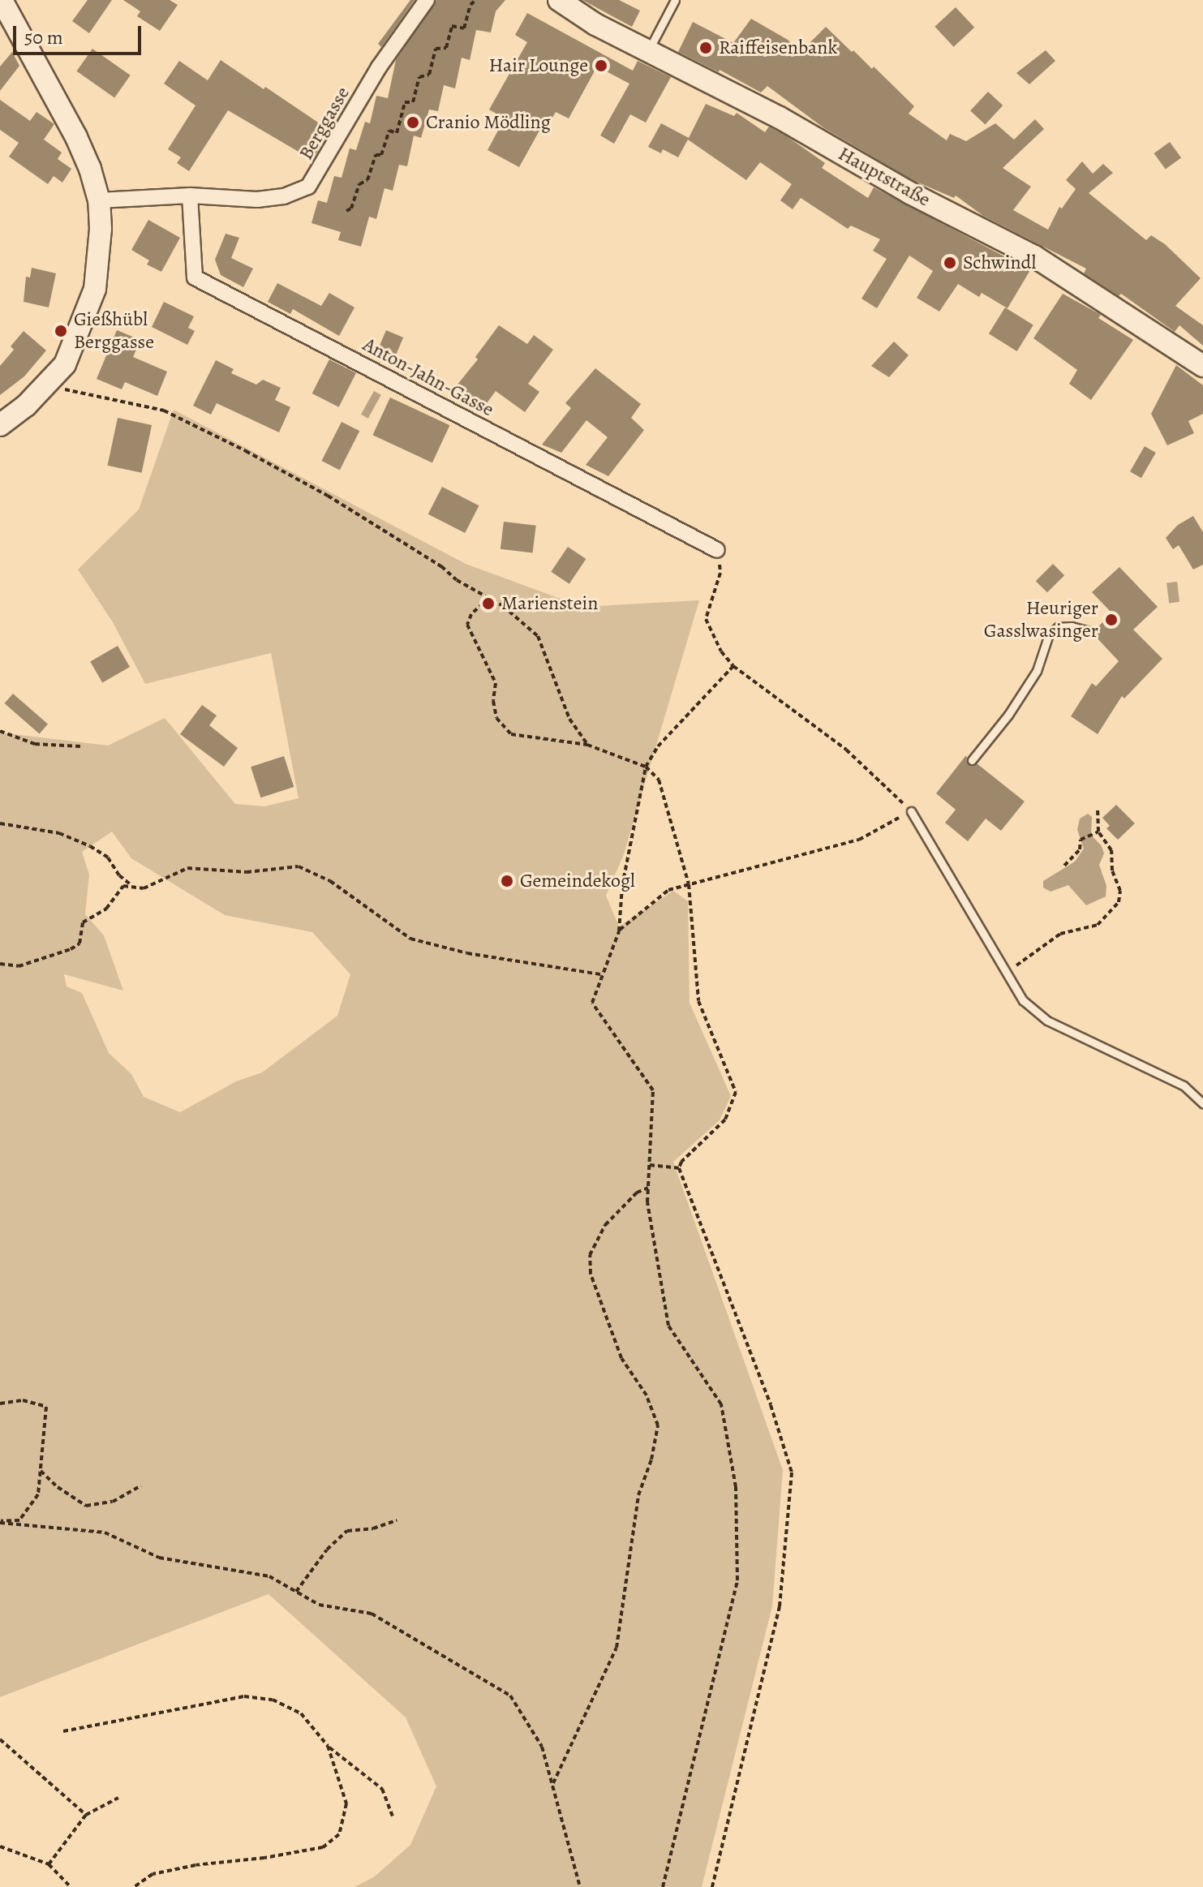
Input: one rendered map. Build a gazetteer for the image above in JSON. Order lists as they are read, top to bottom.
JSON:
{
  "streets": {
    "street": ["Berggasse", "Hauptstraße", "Anton-Jahn-Gasse"]
  },
  "crossings": [
    ["Berggasse", "Anton-Jahn-Gasse"]
  ],
  "places": [
    "Raiffeisenbank",
    "Hair Lounge",
    "Cranio Mödling",
    "Schwindl",
    "Gießhübl Berggasse",
    "Marienstein",
    "Heuriger Gasslwasinger",
    "Gemeindekogl"
  ],
  "scale_bar": "50 m"
}
